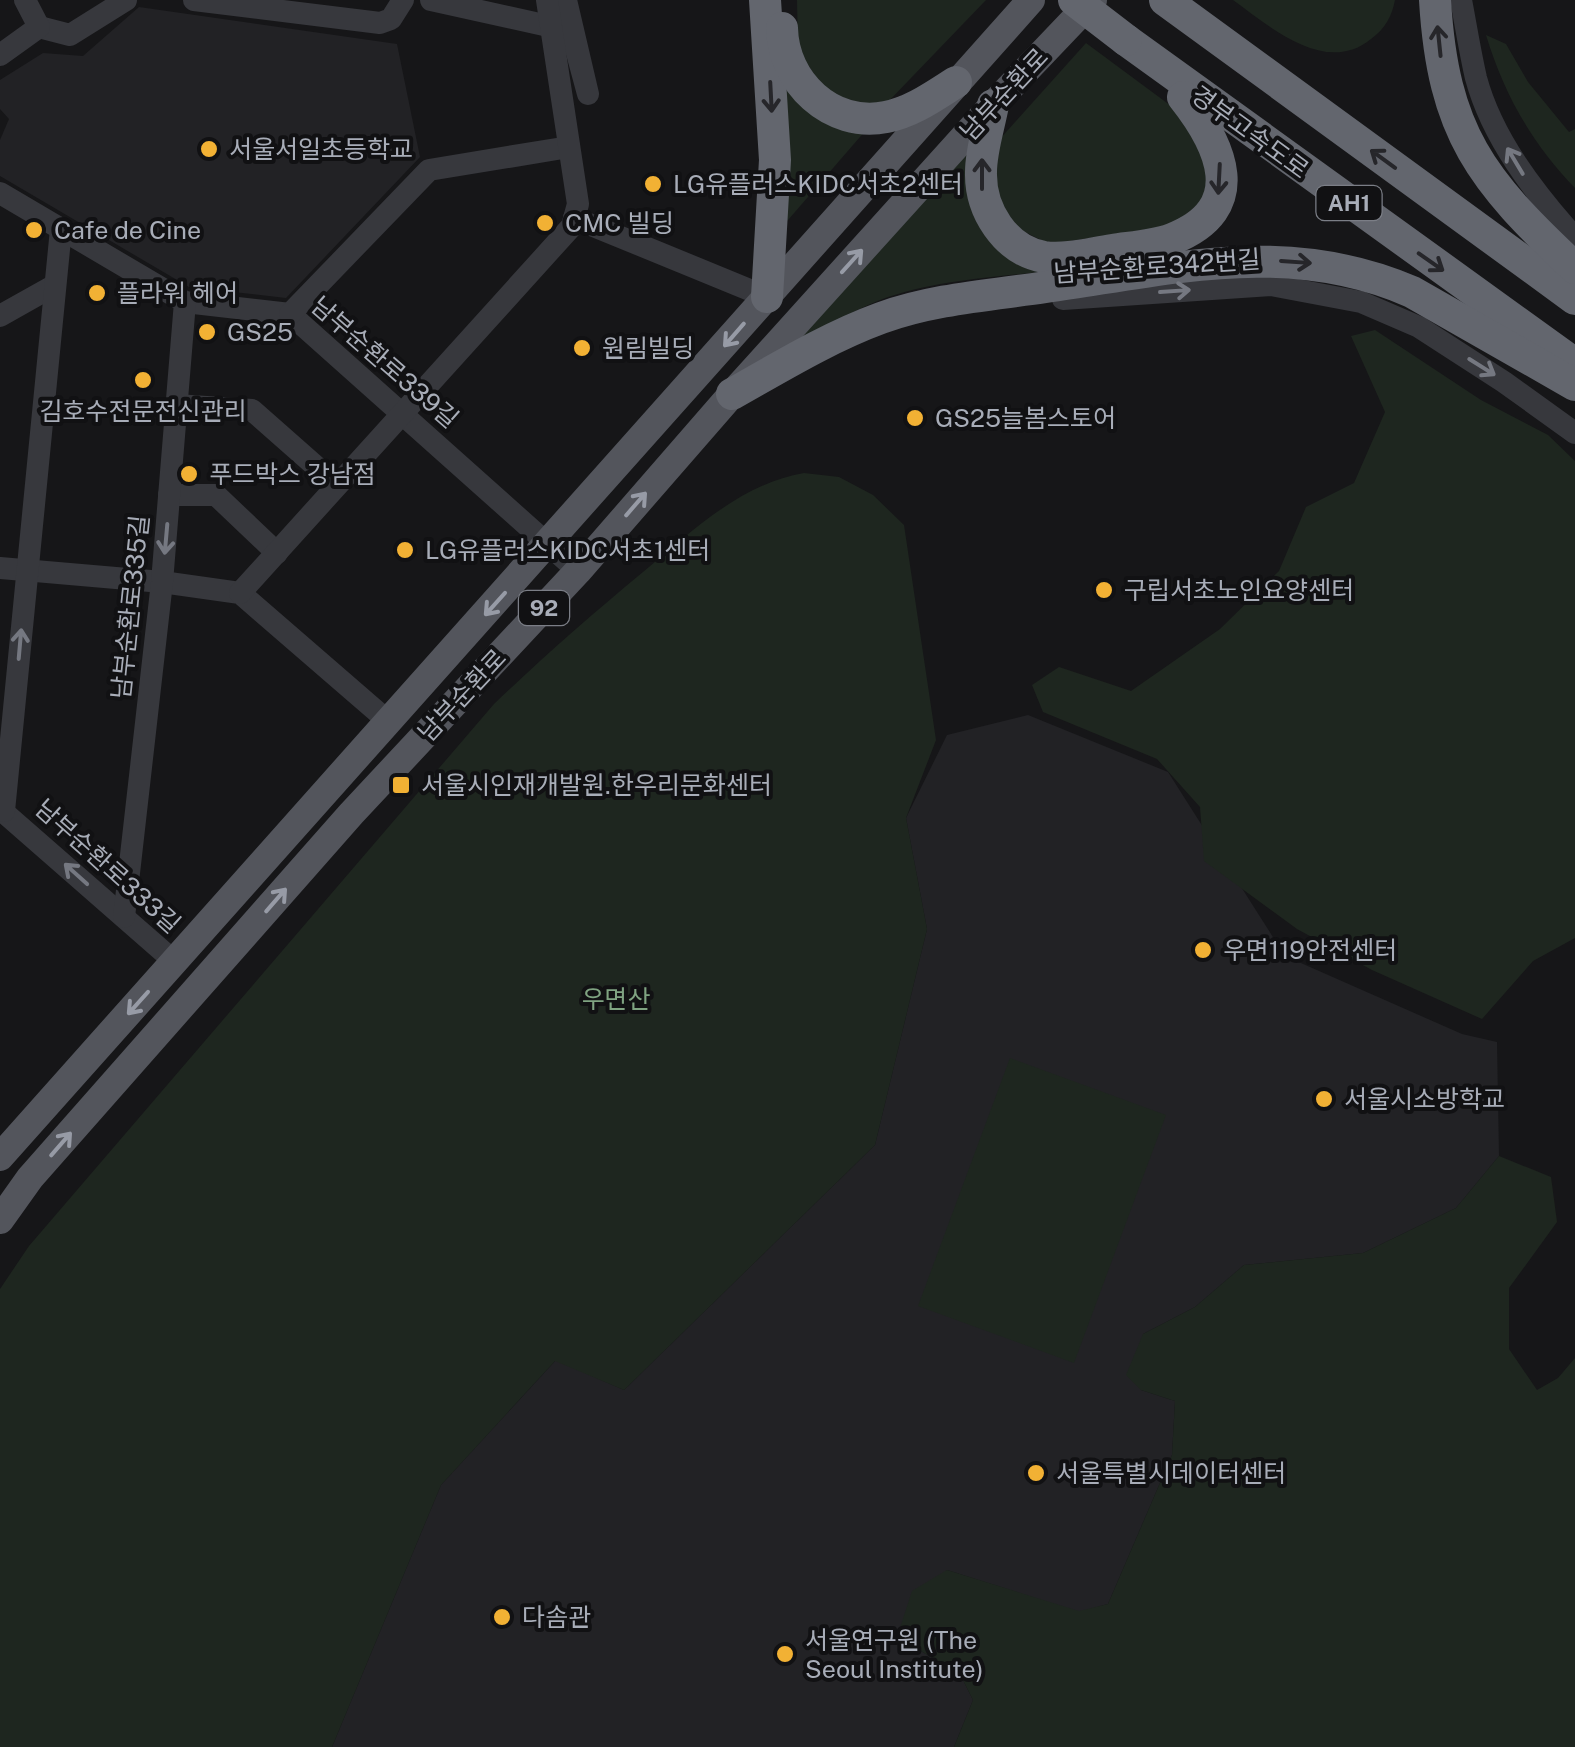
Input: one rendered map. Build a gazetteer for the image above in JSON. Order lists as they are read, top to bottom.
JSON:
{
  "streets": {
    "highway": ["경부고속도로", "AH1"],
    "main road": ["남부순환로", "92"],
    "street": [
      "남부순환로342번길",
      "남부순환로339길",
      "남부순환로335길",
      "남부순환로333길"
    ]
  },
  "crossings": [
    ["남부순환로", "남부순환로339길"],
    ["남부순환로", "남부순환로333길"],
    ["남부순환로339길", "남부순환로335길"],
    ["남부순환로339길", "남부순환로333길"],
    ["남부순환로335길", "남부순환로333길"]
  ],
  "one_way": ["남부순환로342번길", "남부순환로333길"],
  "parks": ["우면산"],
  "places": {
    "other": [
      "서울서일초등학교",
      "LG유플러스KIDC서초2센터",
      "CMC 빌딩",
      "Cafe de Cine",
      "플라워 헤어",
      "GS25",
      "원림빌딩",
      "김호수전문전신관리",
      "GS25늘봄스토어",
      "푸드박스 강남점",
      "LG유플러스KIDC서초1센터",
      "구립서초노인요양센터",
      "우면119안전센터",
      "서울시소방학교",
      "서울특별시데이터센터",
      "다솜관",
      "서울연구원 (The Seoul Institute)"
    ],
    "transit": ["서울시인재개발원.한우리문화센터"]
  }
}
